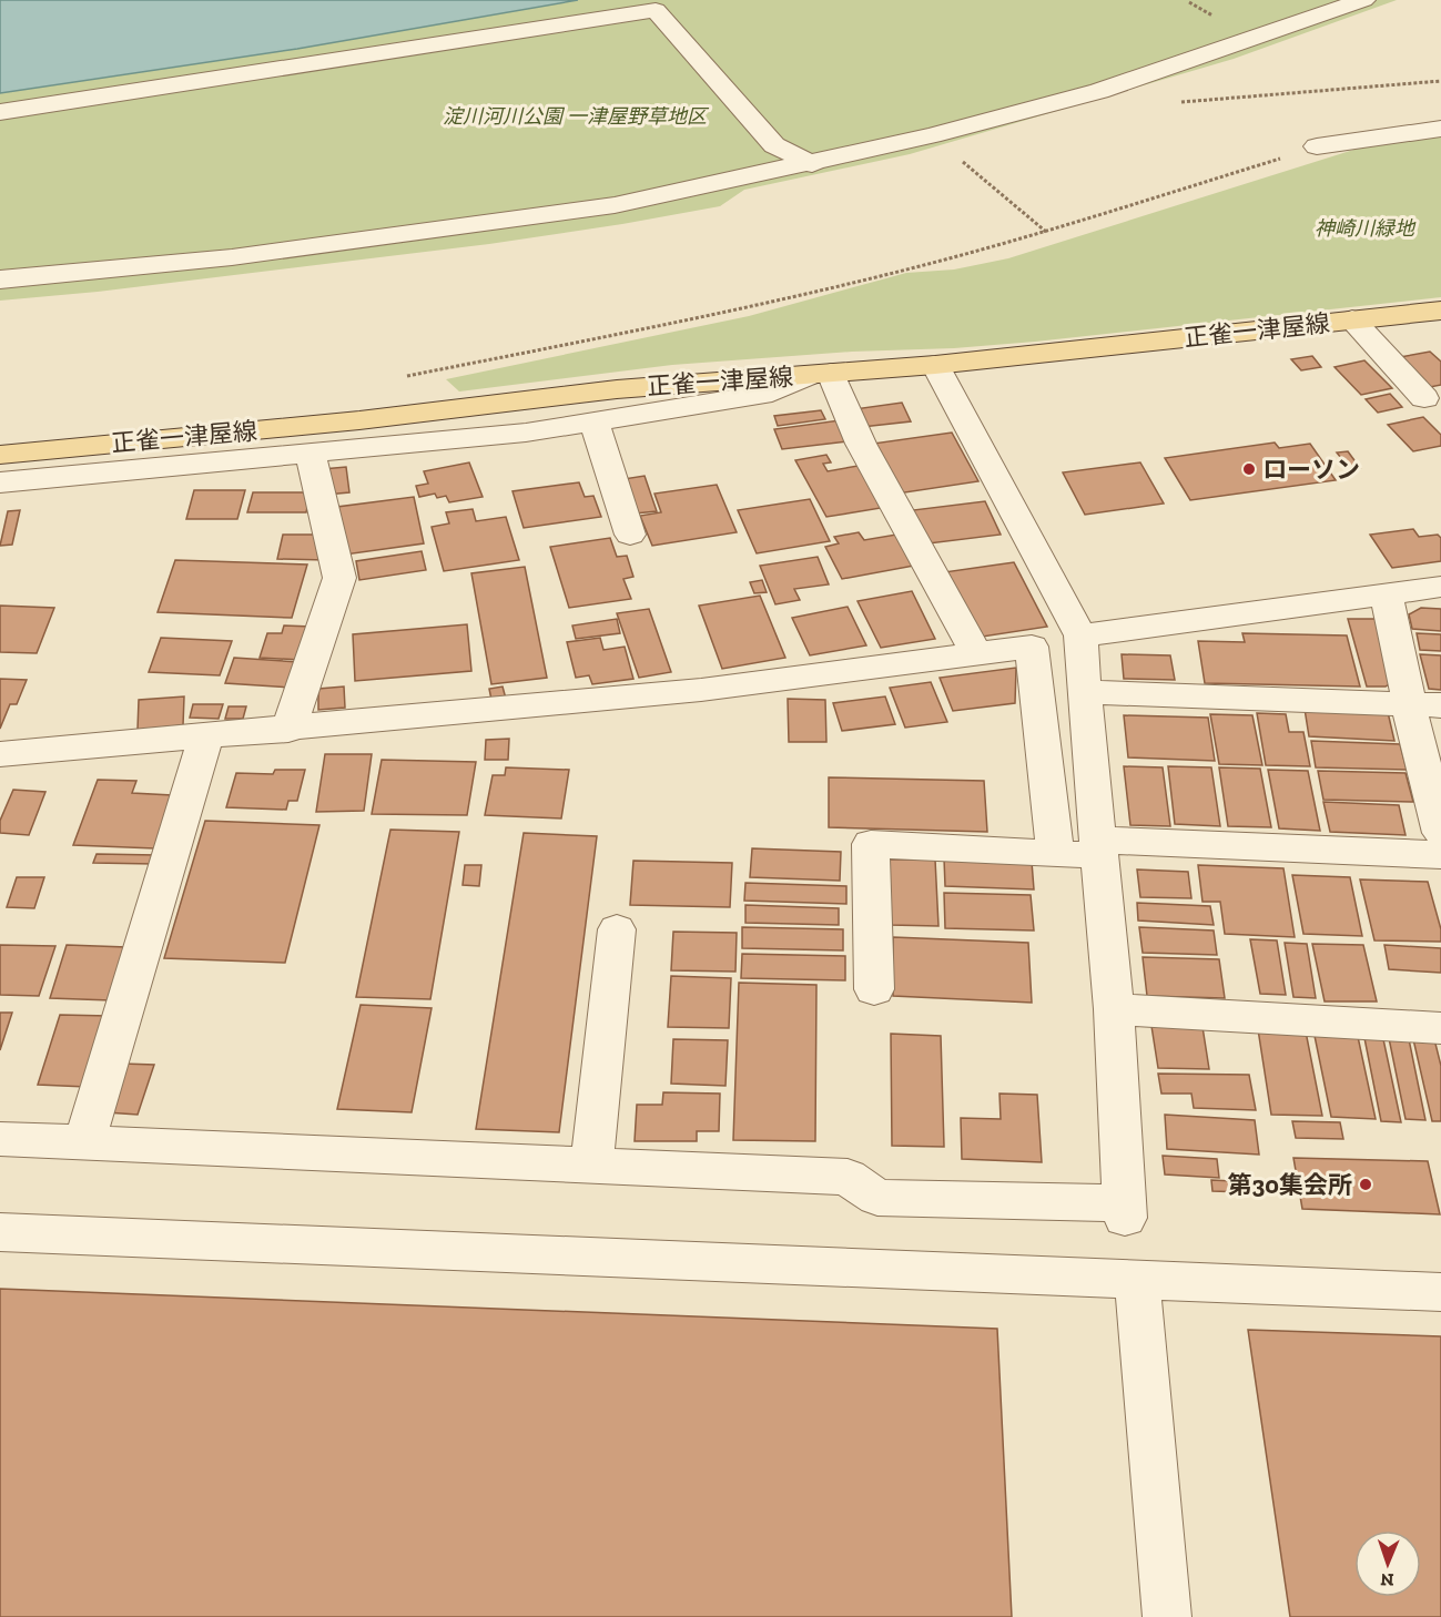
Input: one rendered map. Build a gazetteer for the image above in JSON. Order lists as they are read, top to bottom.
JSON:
{
  "streets": {
    "main road": ["正雀一津屋線"]
  },
  "parks": ["淀川河川公園 一津屋野草地区", "神崎川緑地"],
  "places": ["ローソン", "第30集会所"],
  "north": "bottom"
}
